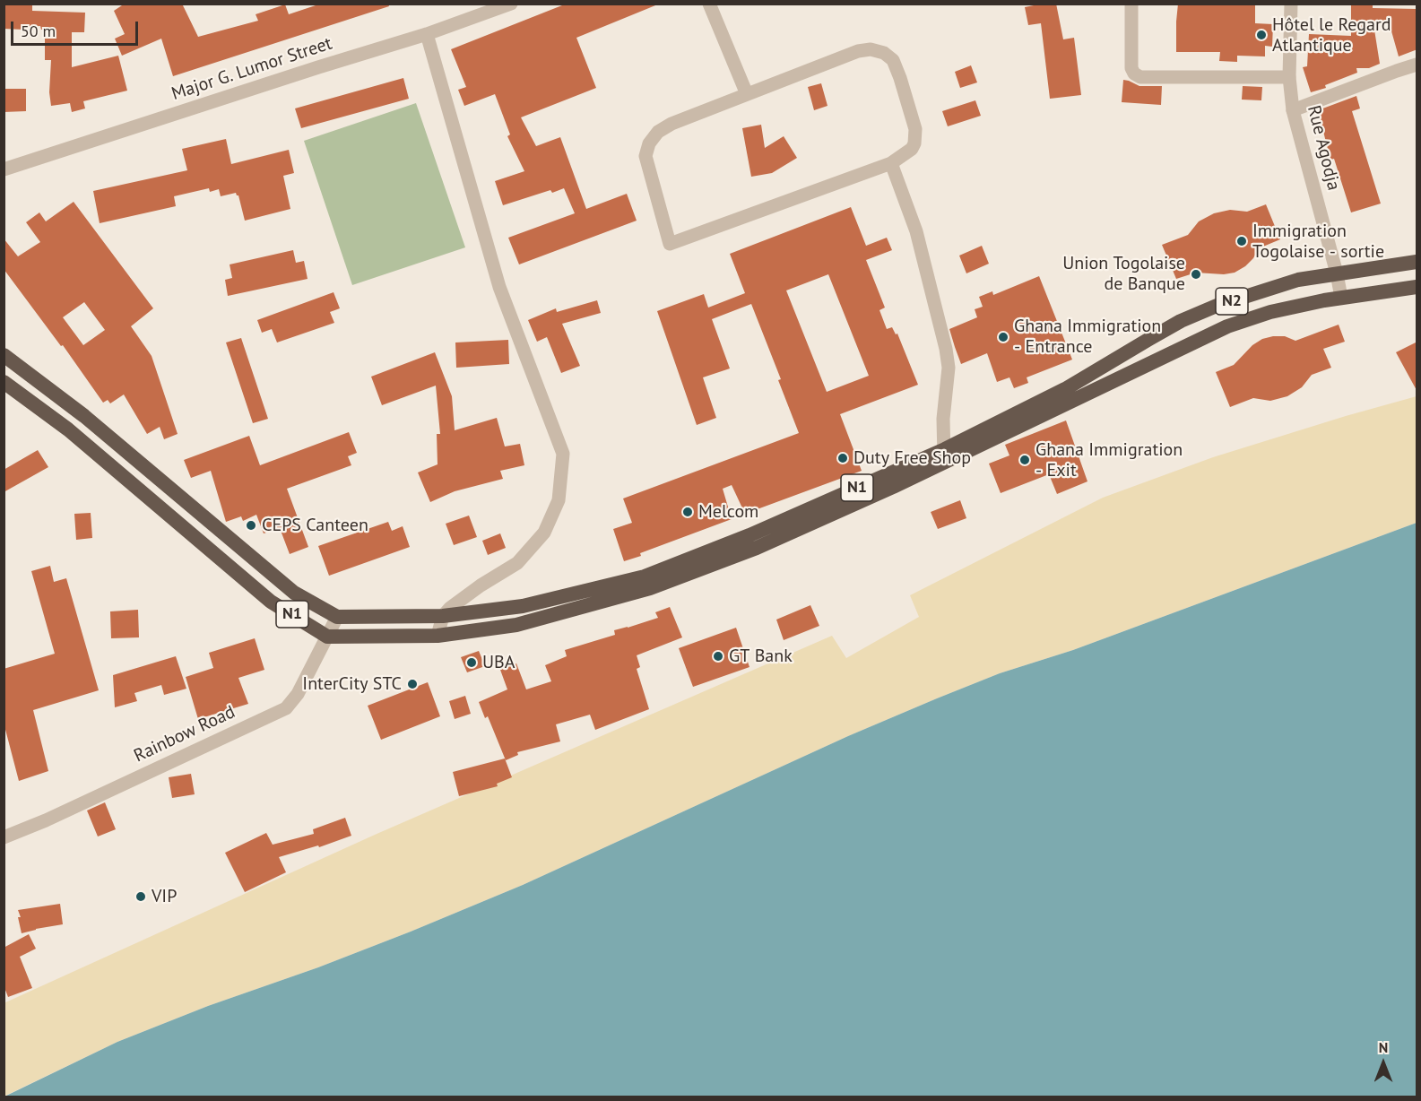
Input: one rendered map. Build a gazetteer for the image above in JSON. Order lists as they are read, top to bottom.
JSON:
{
  "streets": {
    "highway": ["N2", "N1"],
    "street": ["Major G. Lumor Street", "Rue Agodja", "Rainbow Road"]
  },
  "crossings": [
    ["Rue Agodja", "N2"],
    ["N2", "N1"],
    ["N1", "Rainbow Road"]
  ],
  "places": [
    "Hôtel le Regard Atlantique",
    "Immigration Togolaise - sortie",
    "Union Togolaise de Banque",
    "Ghana Immigration - Entrance",
    "Duty Free Shop",
    "Ghana Immigration - Exit",
    "Melcom",
    "CEPS Canteen",
    "GT Bank",
    "UBA",
    "InterCity STC",
    "VIP"
  ],
  "scale_bar": "50 m",
  "north": "top"
}
